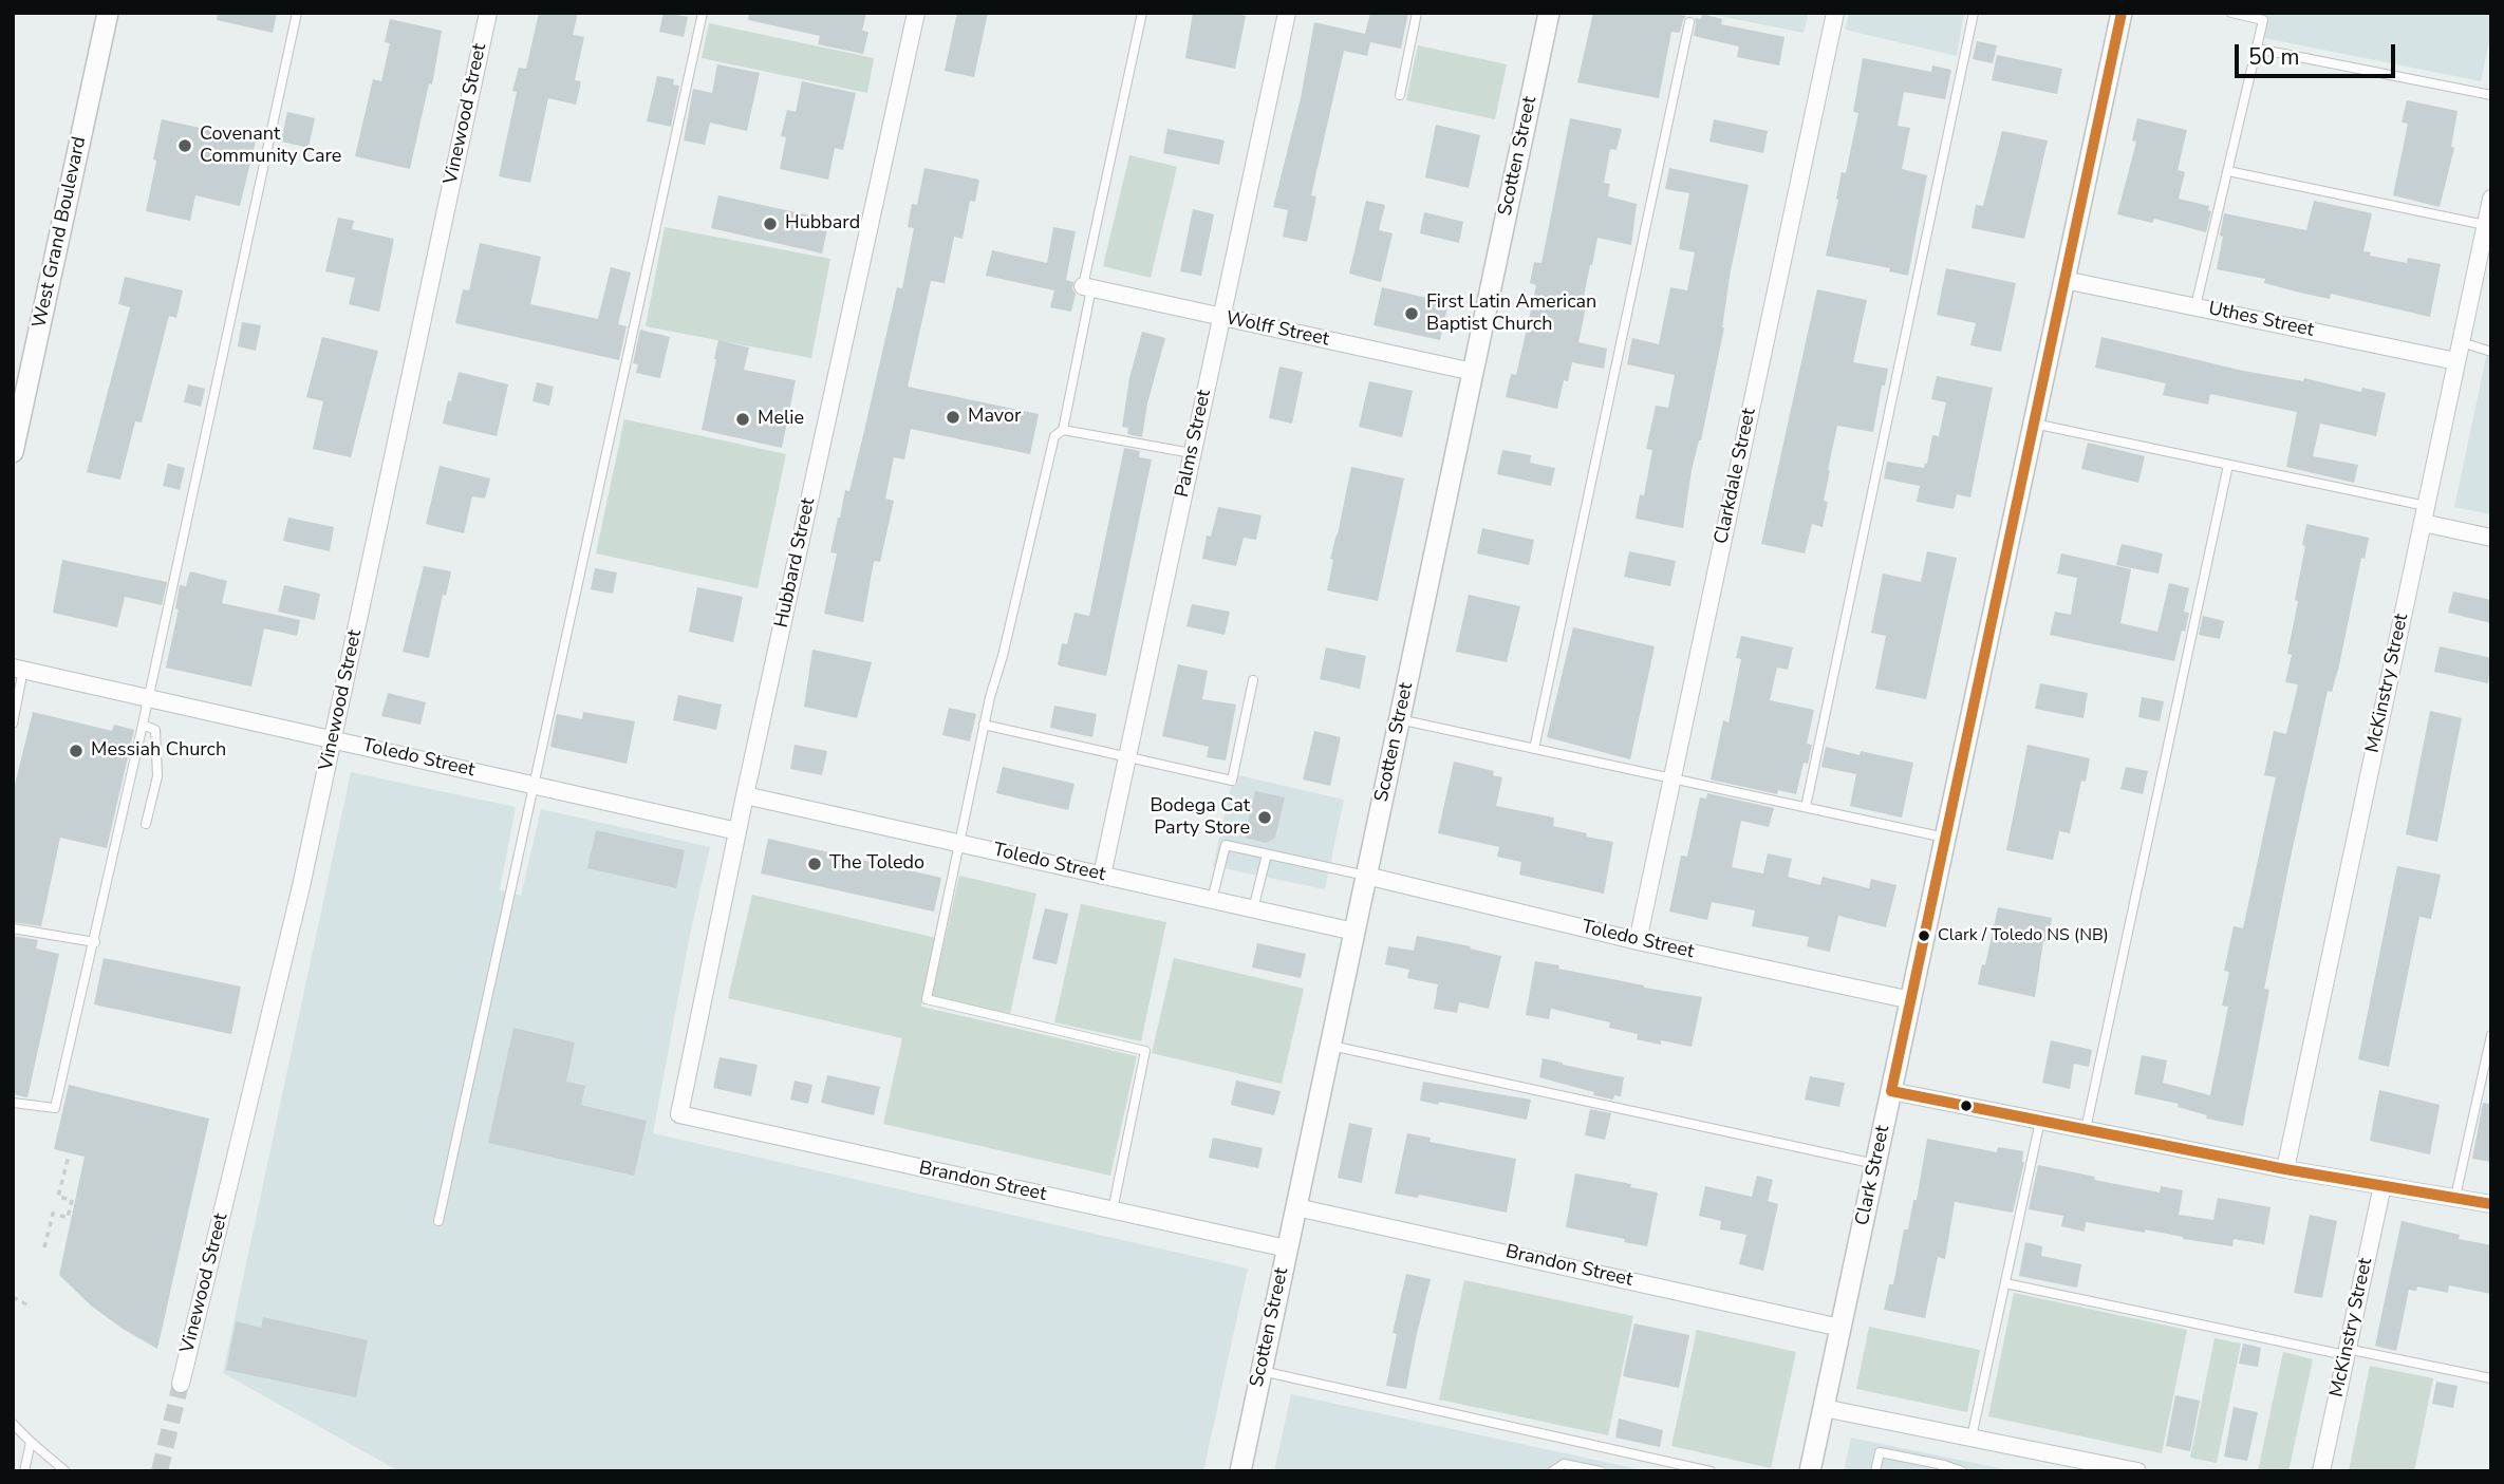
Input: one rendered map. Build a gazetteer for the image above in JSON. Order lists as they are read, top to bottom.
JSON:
{
  "streets": {
    "street": [
      "Vinewood Street",
      "Scotten Street",
      "West Grand Boulevard",
      "Uthes Street",
      "Wolff Street",
      "Palms Street",
      "Clarkdale Street",
      "Hubbard Street",
      "McKinstry Street",
      "Toledo Street",
      "Clark Street",
      "Brandon Street"
    ]
  },
  "crossings": [
    ["Vinewood Street", "Toledo Street"],
    ["Scotten Street", "Wolff Street"],
    ["Scotten Street", "Toledo Street"],
    ["Scotten Street", "Brandon Street"],
    ["Uthes Street", "McKinstry Street"],
    ["Uthes Street", "Clark Street"],
    ["Wolff Street", "Palms Street"],
    ["Palms Street", "Toledo Street"],
    ["Clarkdale Street", "Toledo Street"],
    ["Hubbard Street", "Toledo Street"],
    ["Hubbard Street", "Brandon Street"],
    ["Toledo Street", "Clark Street"],
    ["Clark Street", "Brandon Street"]
  ],
  "places": [
    "Covenant Community Care",
    "Hubbard",
    "First Latin American Baptist Church",
    "Mavor",
    "Melie",
    "Messiah Church",
    "Bodega Cat Party Store",
    "The Toledo",
    "Clark / Toledo NS (NB)"
  ],
  "scale_bar": "50 m"
}
